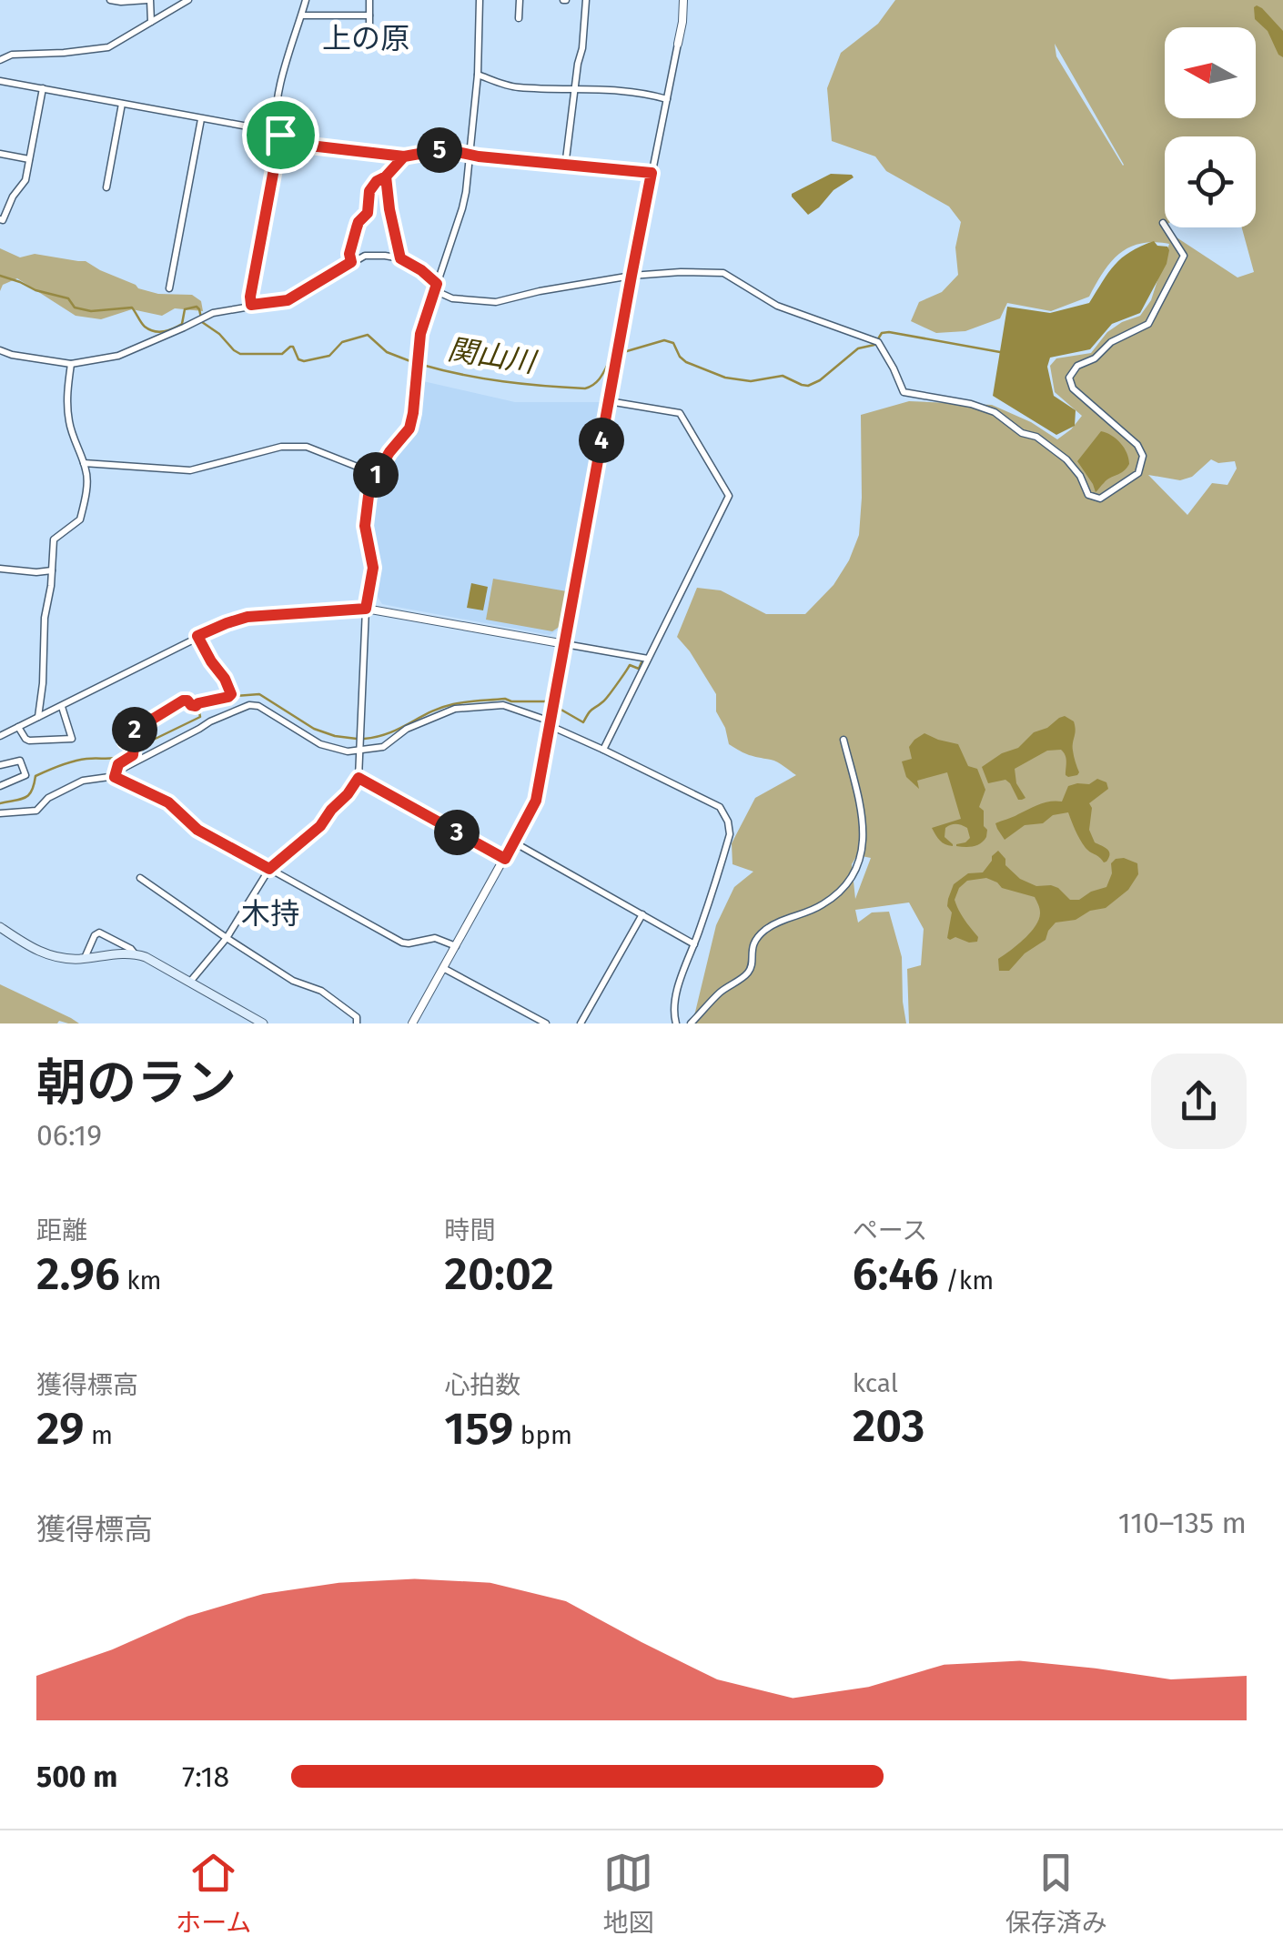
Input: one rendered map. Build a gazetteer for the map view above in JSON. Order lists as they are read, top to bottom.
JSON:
{
  "districts": ["上の原", "木持"],
  "water": ["関山川"],
  "north": "left",
  "page": {
    "pins": [
      "5",
      "4",
      "1",
      "2",
      "3"
    ],
    "heading": ["朝のラン", "06:19"],
    "stats": [
      ["距離", "2.96 km"],
      ["時間", "20:02"],
      ["ペース", "6:46 /km"],
      ["獲得標高", "29 m"],
      ["心拍数", "159 bpm"],
      ["kcal", "203"]
    ],
    "chart": ["獲得標高", "110–135 m"],
    "list": [
      {
        "name": "500 m",
        "note": "7:18"
      }
    ],
    "tabs": ["ホーム", "地図", "保存済み"]
  }
}
